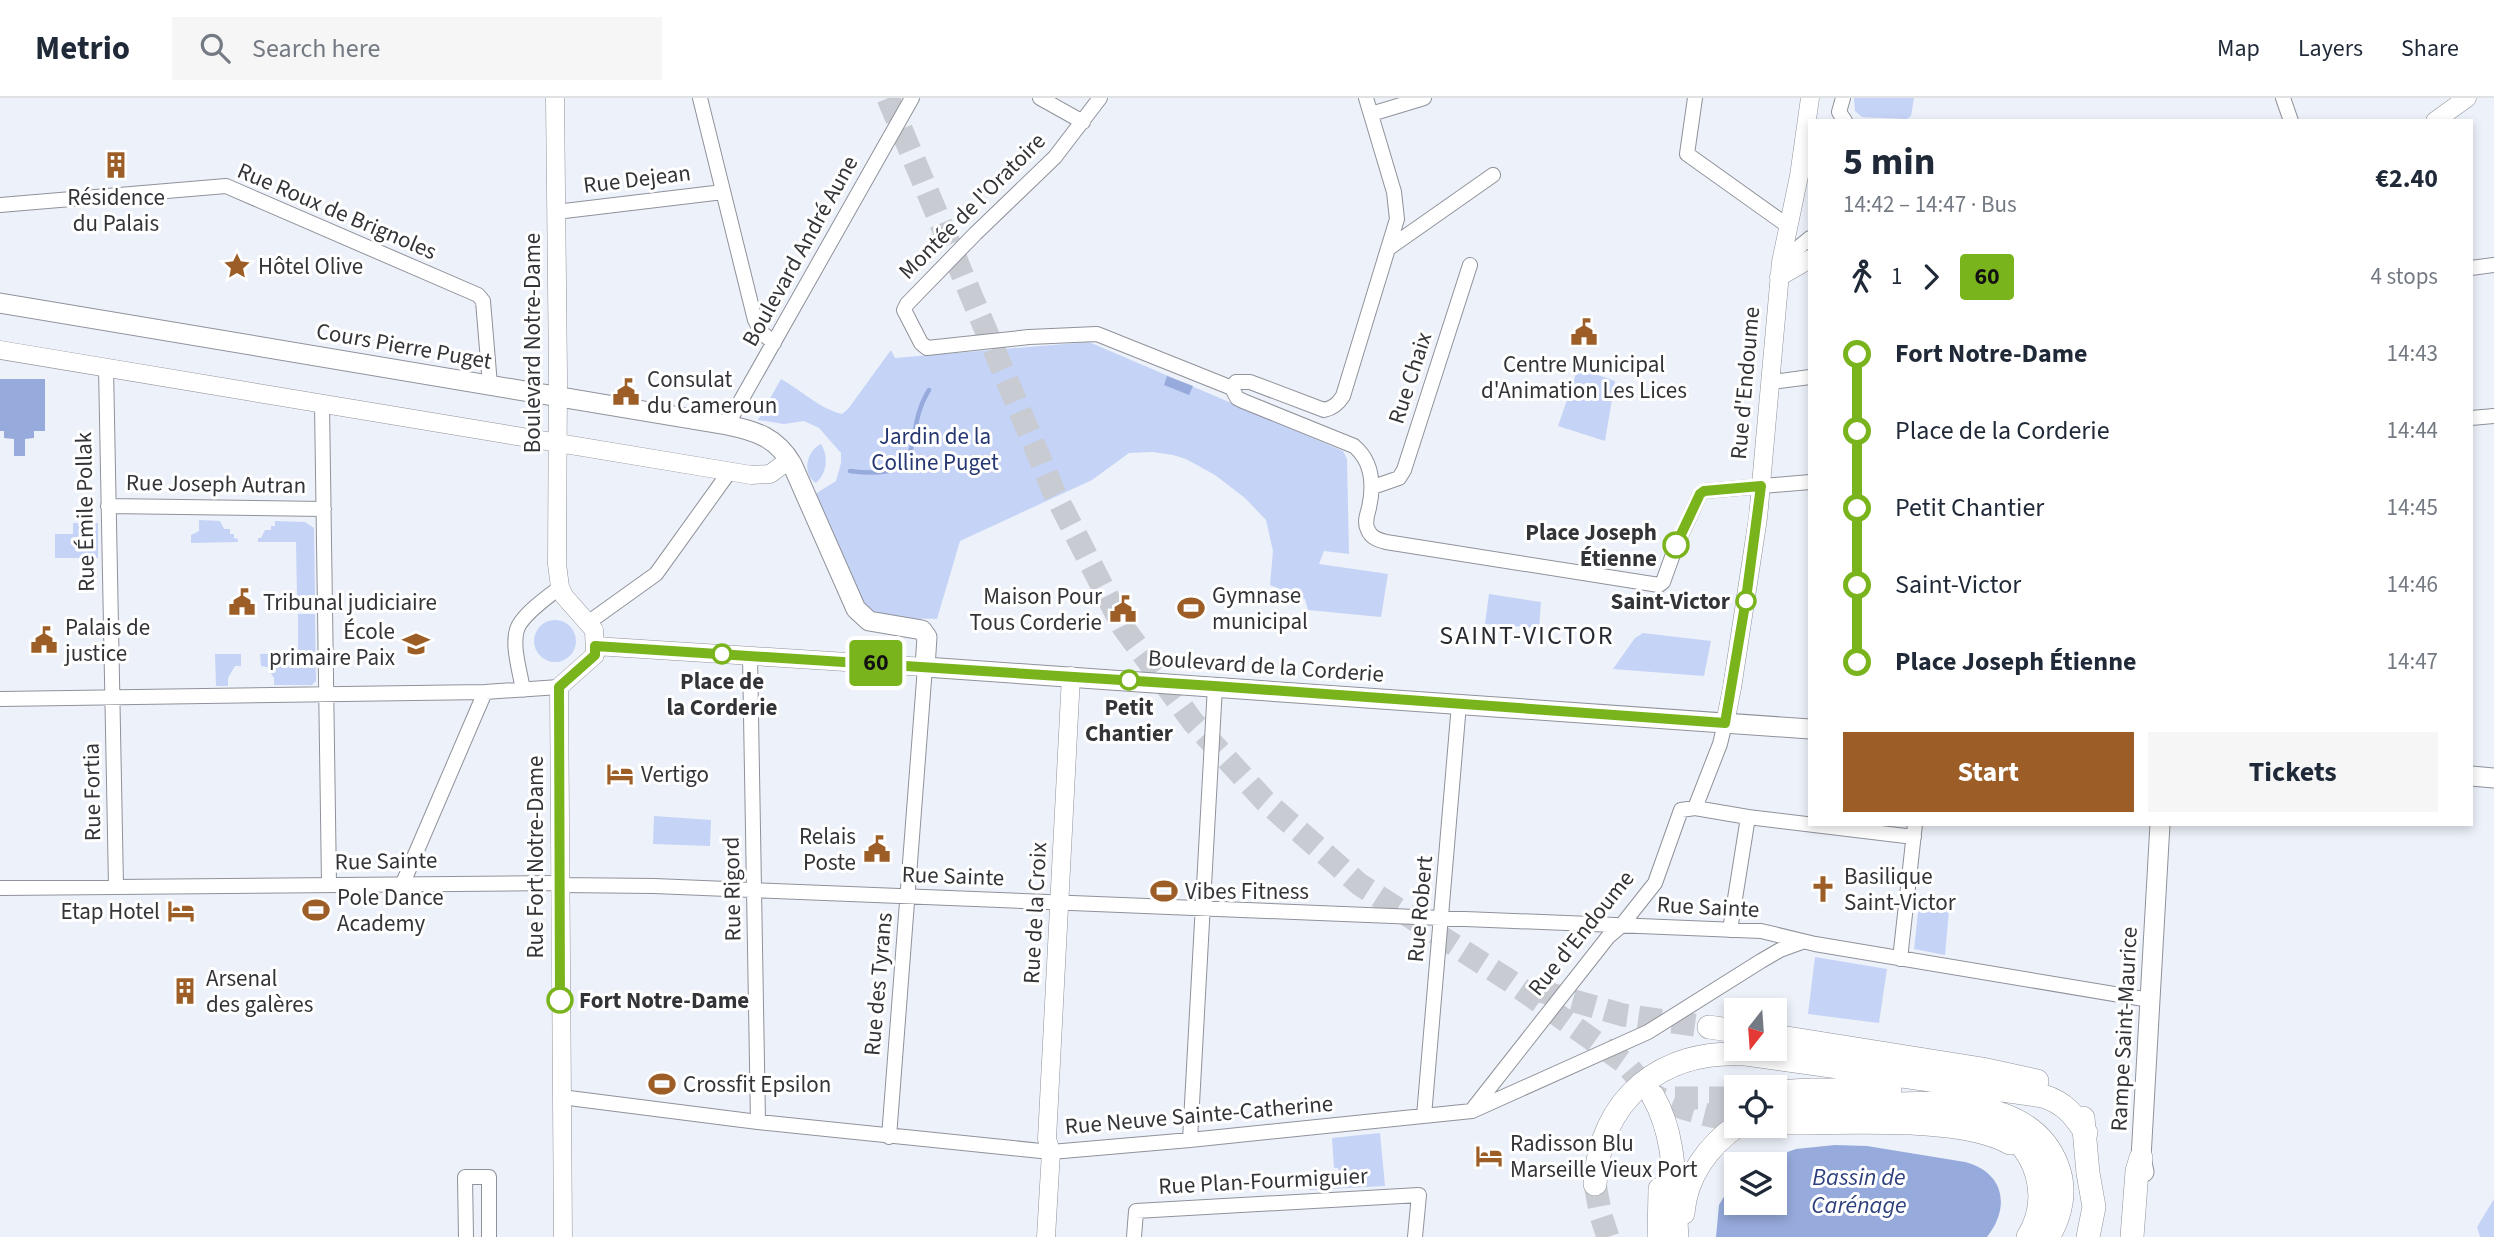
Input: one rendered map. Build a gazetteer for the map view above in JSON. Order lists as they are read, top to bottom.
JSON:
{
  "streets": {
    "main road": ["Cours Pierre Puget", "Boulevard de la Corderie", "Rampe Saint-Maurice"],
    "street": [
      "Rue Dejean",
      "Montée de l'Oratoire",
      "Rue Roux de Brignoles",
      "Boulevard André Aune",
      "Boulevard Notre-Dame",
      "Rue Chaix",
      "Rue d'Endoume",
      "Rue Joseph Autran",
      "Rue Émile Pollak",
      "Rue Fortia",
      "Rue Fort Notre-Dame",
      "Rue Sainte",
      "Rue Rigord",
      "Rue Robert",
      "Rue de la Croix",
      "Rue des Tyrans",
      "Rue Neuve Sainte-Catherine",
      "Rue Plan-Fourmiguier"
    ]
  },
  "crossings": [
    ["Rue Dejean", "Boulevard Notre-Dame"],
    ["Rue Roux de Brignoles", "Cours Pierre Puget"],
    ["Boulevard André Aune", "Cours Pierre Puget"],
    ["Boulevard Notre-Dame", "Cours Pierre Puget"],
    ["Cours Pierre Puget", "Boulevard de la Corderie"],
    ["Cours Pierre Puget", "Rue des Tyrans"],
    ["Rue d'Endoume", "Boulevard de la Corderie"],
    ["Rue d'Endoume", "Rue Sainte"],
    ["Rue d'Endoume", "Rue Neuve Sainte-Catherine"],
    ["Rue Joseph Autran", "Rue Émile Pollak"],
    ["Rue Émile Pollak", "Rue Fortia"],
    ["Boulevard de la Corderie", "Rue Rigord"],
    ["Boulevard de la Corderie", "Rue Robert"],
    ["Boulevard de la Corderie", "Rue de la Croix"],
    ["Boulevard de la Corderie", "Rue des Tyrans"],
    ["Rue Fortia", "Rue Sainte"],
    ["Rue Fort Notre-Dame", "Rue Sainte"],
    ["Rue Fort Notre-Dame", "Rue Neuve Sainte-Catherine"],
    ["Rue Sainte", "Rue Rigord"],
    ["Rue Sainte", "Rue Robert"],
    ["Rue Sainte", "Rue de la Croix"],
    ["Rue Sainte", "Rue des Tyrans"],
    ["Rue Sainte", "Rampe Saint-Maurice"],
    ["Rue Sainte", "Rue Neuve Sainte-Catherine"],
    ["Rue Rigord", "Rue Neuve Sainte-Catherine"],
    ["Rue Robert", "Rue Neuve Sainte-Catherine"],
    ["Rue de la Croix", "Rue Neuve Sainte-Catherine"],
    ["Rue des Tyrans", "Rue Neuve Sainte-Catherine"]
  ],
  "districts": ["SAINT-VICTOR"],
  "water": ["Bassin de Carénage"],
  "parks": ["Jardin de la Colline Puget"],
  "places": {
    "building": ["Résidence du Palais", "Arsenal des galères"],
    "place": ["Hôtel Olive"],
    "public building": [
      "Centre Municipal d'Animation Les Lices",
      "Consulat du Cameroun",
      "Tribunal judiciaire",
      "Maison Pour Tous Corderie",
      "Palais de justice",
      "Relais Poste"
    ],
    "other": [
      "Place Joseph Étienne",
      "Saint-Victor",
      "Place de la Corderie",
      "Petit Chantier",
      "Fort Notre-Dame"
    ],
    "sports": [
      "Gymnase municipal",
      "Vibes Fitness",
      "Pole Dance Academy",
      "Crossfit Epsilon"
    ],
    "school or university": ["École primaire Paix"],
    "hotel": ["Vertigo", "Etap Hotel", "Radisson Blu Marseille Vieux Port"],
    "church": ["Basilique Saint-Victor"]
  },
  "lines": ["bus line 60"],
  "north": "bottom",
  "page": {
    "header": "Metrio",
    "search": "Search here",
    "nav": ["Map", "Layers", "Share"],
    "on_map": "60",
    "heading": ["5 min", "14:42 – 14:47 · Bus", "€2.40"],
    "legs": ["1", "60", "4 stops"],
    "list": [
      {
        "name": "Fort Notre-Dame",
        "value": "14:43"
      },
      {
        "name": "Place de la Corderie",
        "value": "14:44"
      },
      {
        "name": "Petit Chantier",
        "value": "14:45"
      },
      {
        "name": "Saint-Victor",
        "value": "14:46"
      },
      {
        "name": "Place Joseph Étienne",
        "value": "14:47"
      }
    ],
    "buttons": ["Start", "Tickets"]
  }
}
